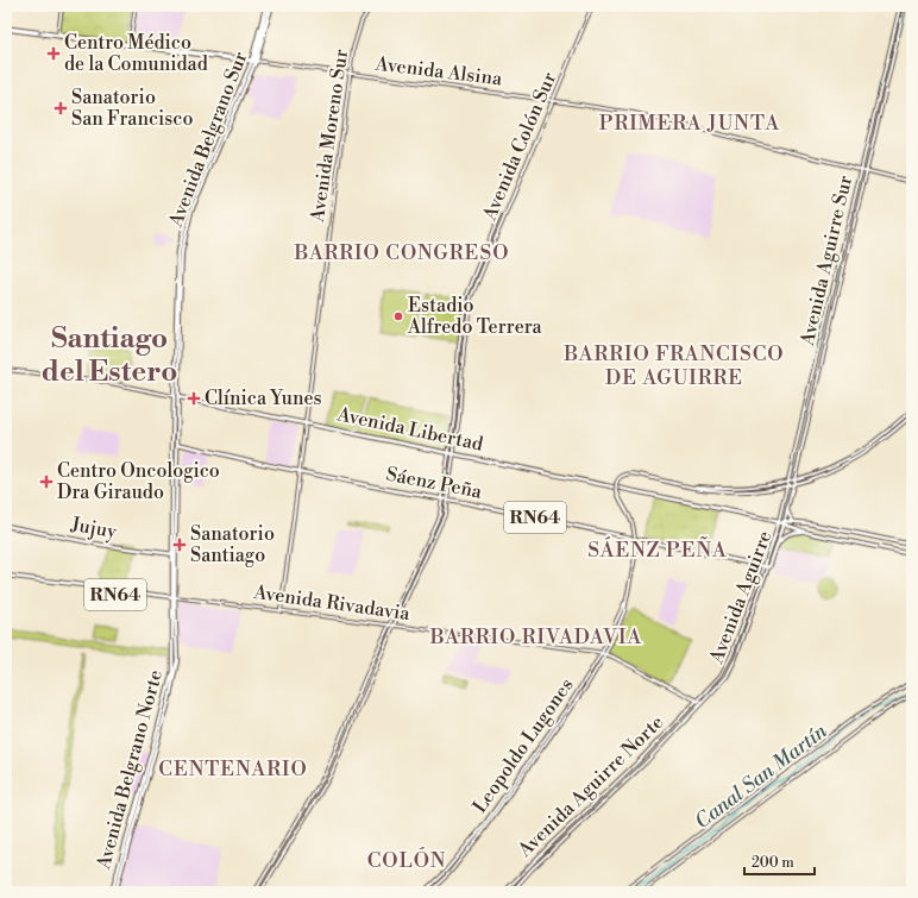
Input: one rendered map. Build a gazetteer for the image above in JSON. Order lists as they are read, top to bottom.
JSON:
{
  "streets": {
    "highway": ["Avenida Alsina", "Avenida Belgrano Sur"],
    "main road": [
      "Avenida Moreno Sur",
      "Avenida Colón Sur",
      "Avenida Aguirre Sur",
      "Avenida Libertad",
      "Sáenz Peña",
      "RN64",
      "Jujuy",
      "Avenida Aguirre",
      "Avenida Rivadavia",
      "Leopoldo Lugones",
      "Avenida Belgrano Norte",
      "Avenida Aguirre Norte"
    ]
  },
  "crossings": [
    ["Avenida Alsina", "Avenida Moreno Sur"],
    ["Avenida Alsina", "Avenida Belgrano Sur"],
    ["Avenida Alsina", "Avenida Colón Sur"],
    ["Avenida Alsina", "Avenida Aguirre Sur"],
    ["Avenida Moreno Sur", "Avenida Libertad"],
    ["Avenida Moreno Sur", "Sáenz Peña"],
    ["Avenida Moreno Sur", "Avenida Rivadavia"],
    ["Avenida Belgrano Sur", "Avenida Libertad"],
    ["Avenida Belgrano Sur", "Sáenz Peña"],
    ["Avenida Belgrano Sur", "Jujuy"],
    ["Avenida Belgrano Sur", "Avenida Rivadavia"],
    ["Avenida Belgrano Sur", "Avenida Belgrano Norte"],
    ["Avenida Colón Sur", "Avenida Libertad"],
    ["Avenida Colón Sur", "Sáenz Peña"],
    ["Avenida Colón Sur", "Avenida Rivadavia"],
    ["Avenida Aguirre Sur", "Avenida Libertad"],
    ["Avenida Aguirre Sur", "Avenida Aguirre"],
    ["Avenida Aguirre Sur", "Leopoldo Lugones"],
    ["Avenida Libertad", "Avenida Aguirre"],
    ["Sáenz Peña", "Avenida Aguirre"],
    ["Avenida Aguirre", "Avenida Rivadavia"],
    ["Avenida Aguirre", "Avenida Aguirre Norte"],
    ["Avenida Rivadavia", "Leopoldo Lugones"],
    ["Avenida Rivadavia", "Avenida Belgrano Norte"],
    ["Avenida Rivadavia", "Avenida Aguirre Norte"]
  ],
  "districts": [
    "PRIMERA JUNTA",
    "BARRIO CONGRESO",
    "Santiago del Estero",
    "BARRIO FRANCISCO DE AGUIRRE",
    "SÁENZ PEÑA",
    "BARRIO RIVADAVIA",
    "CENTENARIO",
    "COLÓN"
  ],
  "water": ["Canal San Martín"],
  "places": {
    "health": [
      "Centro Médico de la Comunidad",
      "Sanatorio San Francisco",
      "Clínica Yunes",
      "Centro Oncologico Dra Giraudo",
      "Sanatorio Santiago"
    ],
    "other": ["Estadio Alfredo Terrera"]
  },
  "scale_bar": "200 m"
}
